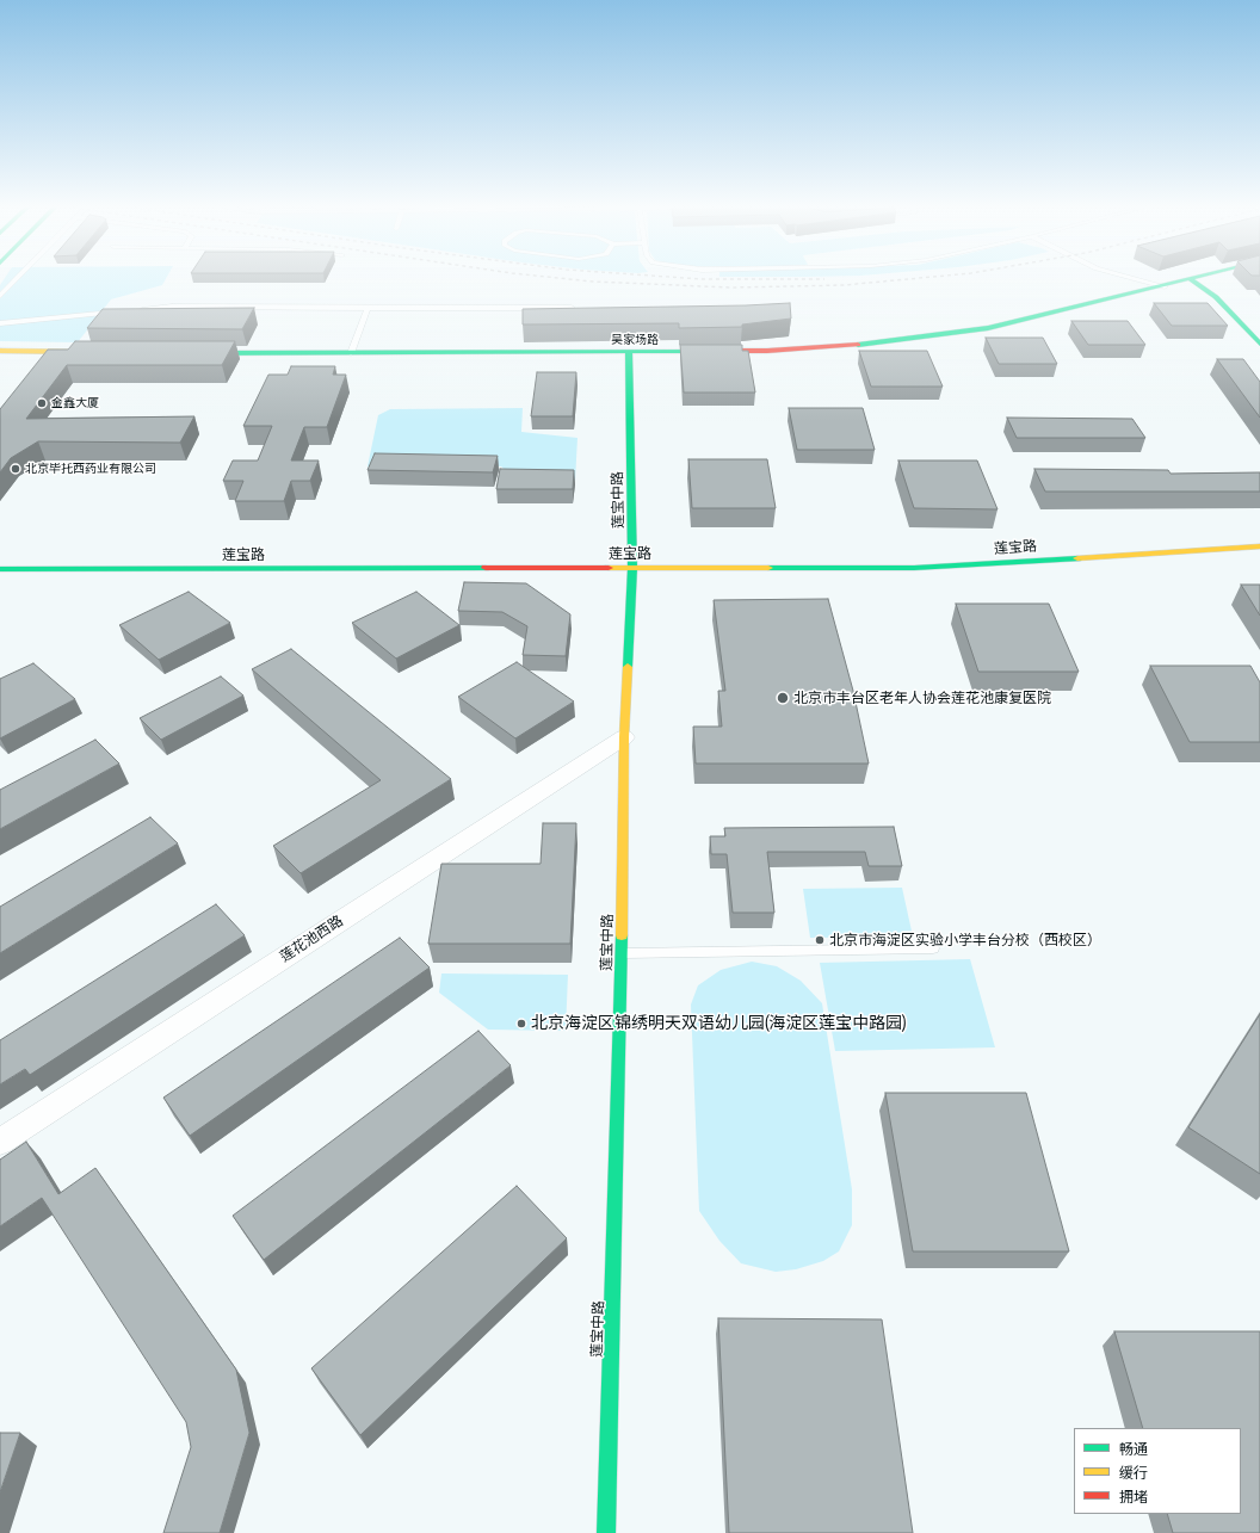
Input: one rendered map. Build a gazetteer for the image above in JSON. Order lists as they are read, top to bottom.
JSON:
{
  "streets": {
    "street": [
      "吴家场路",
      "莲宝中路",
      "莲宝路",
      "莲花池西路"
    ]
  },
  "crossings": [
    ["吴家场路", "莲宝中路"],
    ["莲宝中路", "莲宝路"],
    ["莲宝中路", "莲花池西路"]
  ],
  "places": [
    "金鑫大厦",
    "北京毕托西药业有限公司",
    "北京市丰台区老年人协会莲花池康复医院",
    "北京市海淀区实验小学丰台分校（西校区）",
    "北京海淀区锦绣明天双语幼儿园(海淀区莲宝中路园)"
  ],
  "legend": ["畅通", "缓行", "拥堵"]
}
